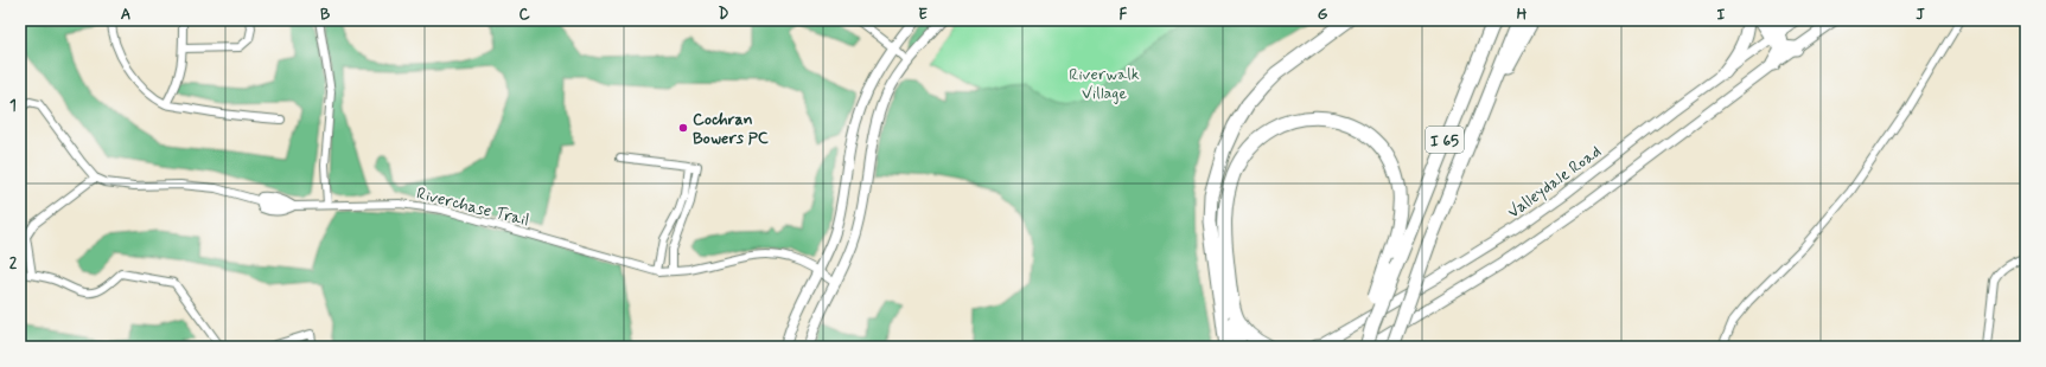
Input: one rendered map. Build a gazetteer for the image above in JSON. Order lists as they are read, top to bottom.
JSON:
{
  "streets": {
    "highway": ["I 65"],
    "main road": ["Valleydale Road"],
    "street": ["Riverchase Trail"]
  },
  "parks": ["Riverwalk Village"],
  "places": ["Cochran Bowers PC"],
  "grid": {
    "columns": [
      "A",
      "B",
      "C",
      "D",
      "E",
      "F",
      "G",
      "H",
      "I",
      "J"
    ],
    "rows": ["1", "2"]
  }
}
